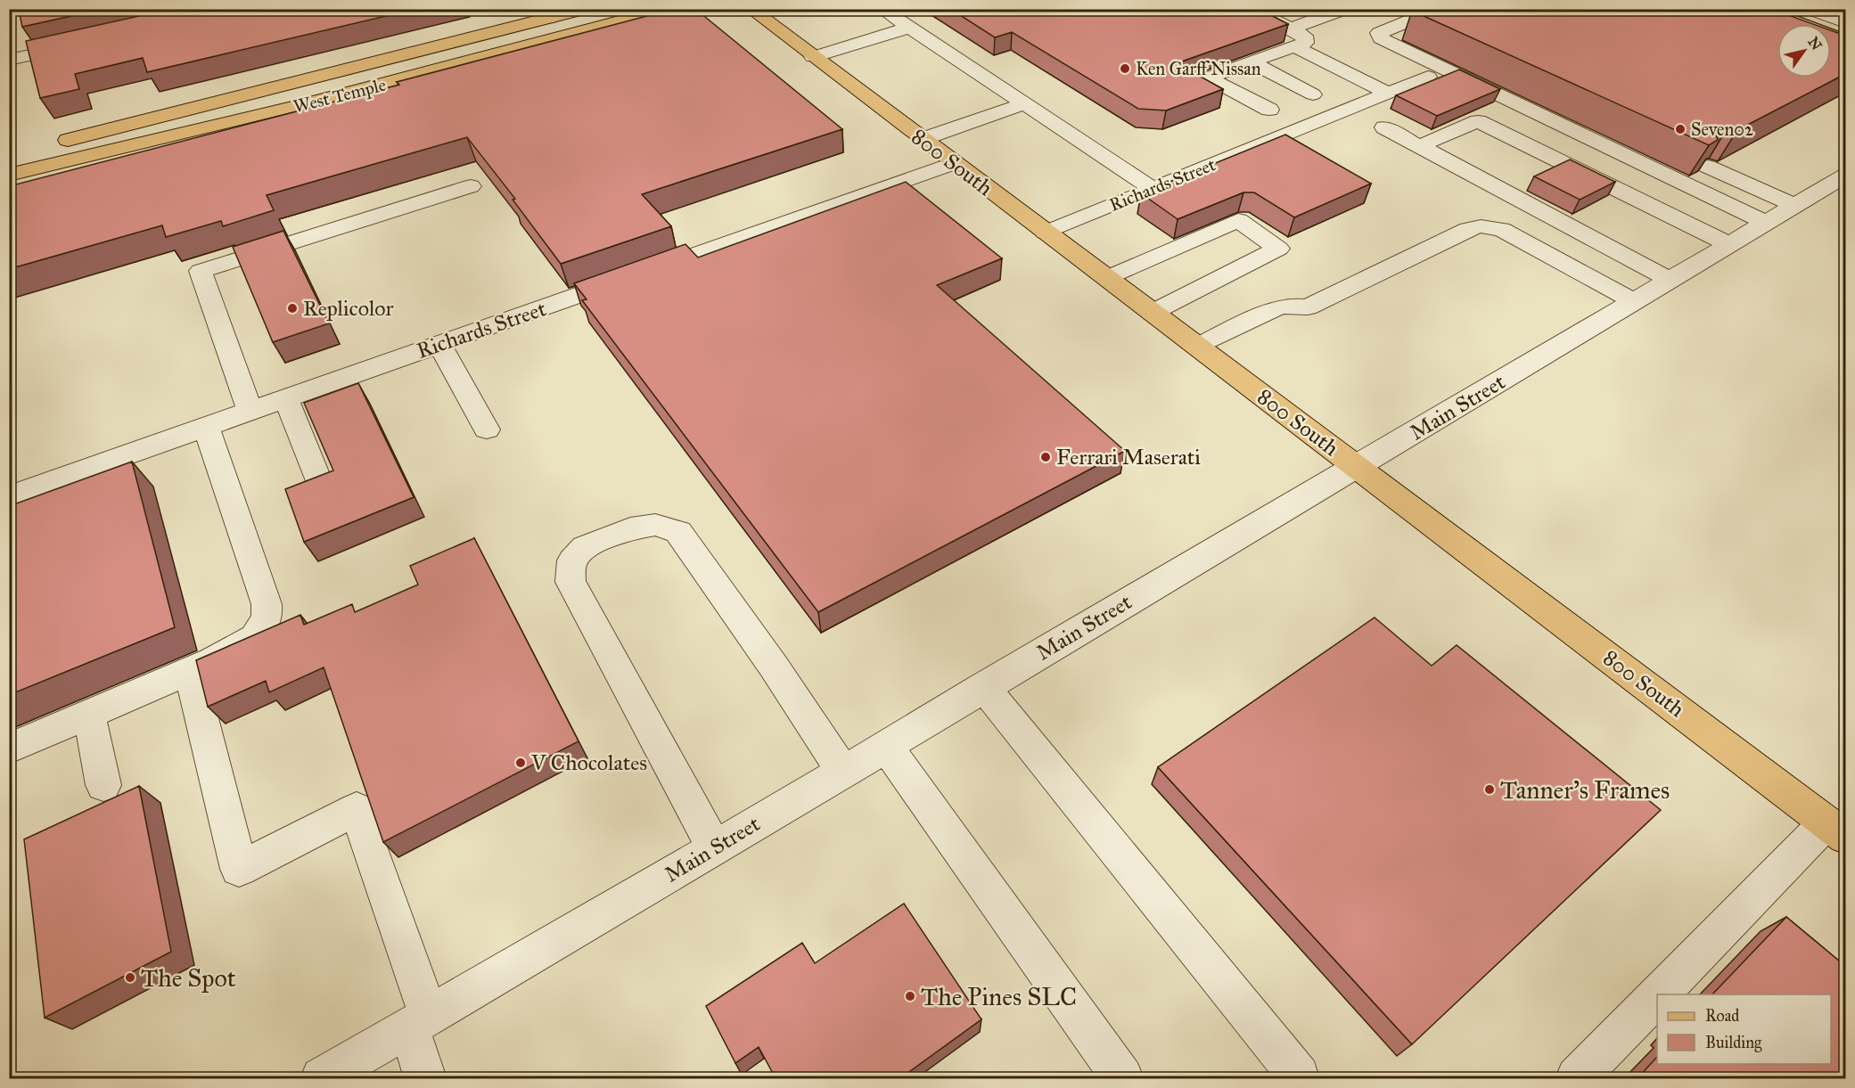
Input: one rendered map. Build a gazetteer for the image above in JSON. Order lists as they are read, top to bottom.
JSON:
{
  "streets": {
    "main road": ["West Temple", "800 South"],
    "street": ["Richards Street", "Main Street"]
  },
  "crossings": [
    ["800 South", "Richards Street"],
    ["800 South", "Main Street"]
  ],
  "places": [
    "Ken Garff Nissan",
    "Seven02",
    "Replicolor",
    "Ferrari Maserati",
    "V Chocolates",
    "Tanner's Frames",
    "The Spot",
    "The Pines SLC"
  ],
  "legend": ["Road", "Building"],
  "north": "top right"
}
